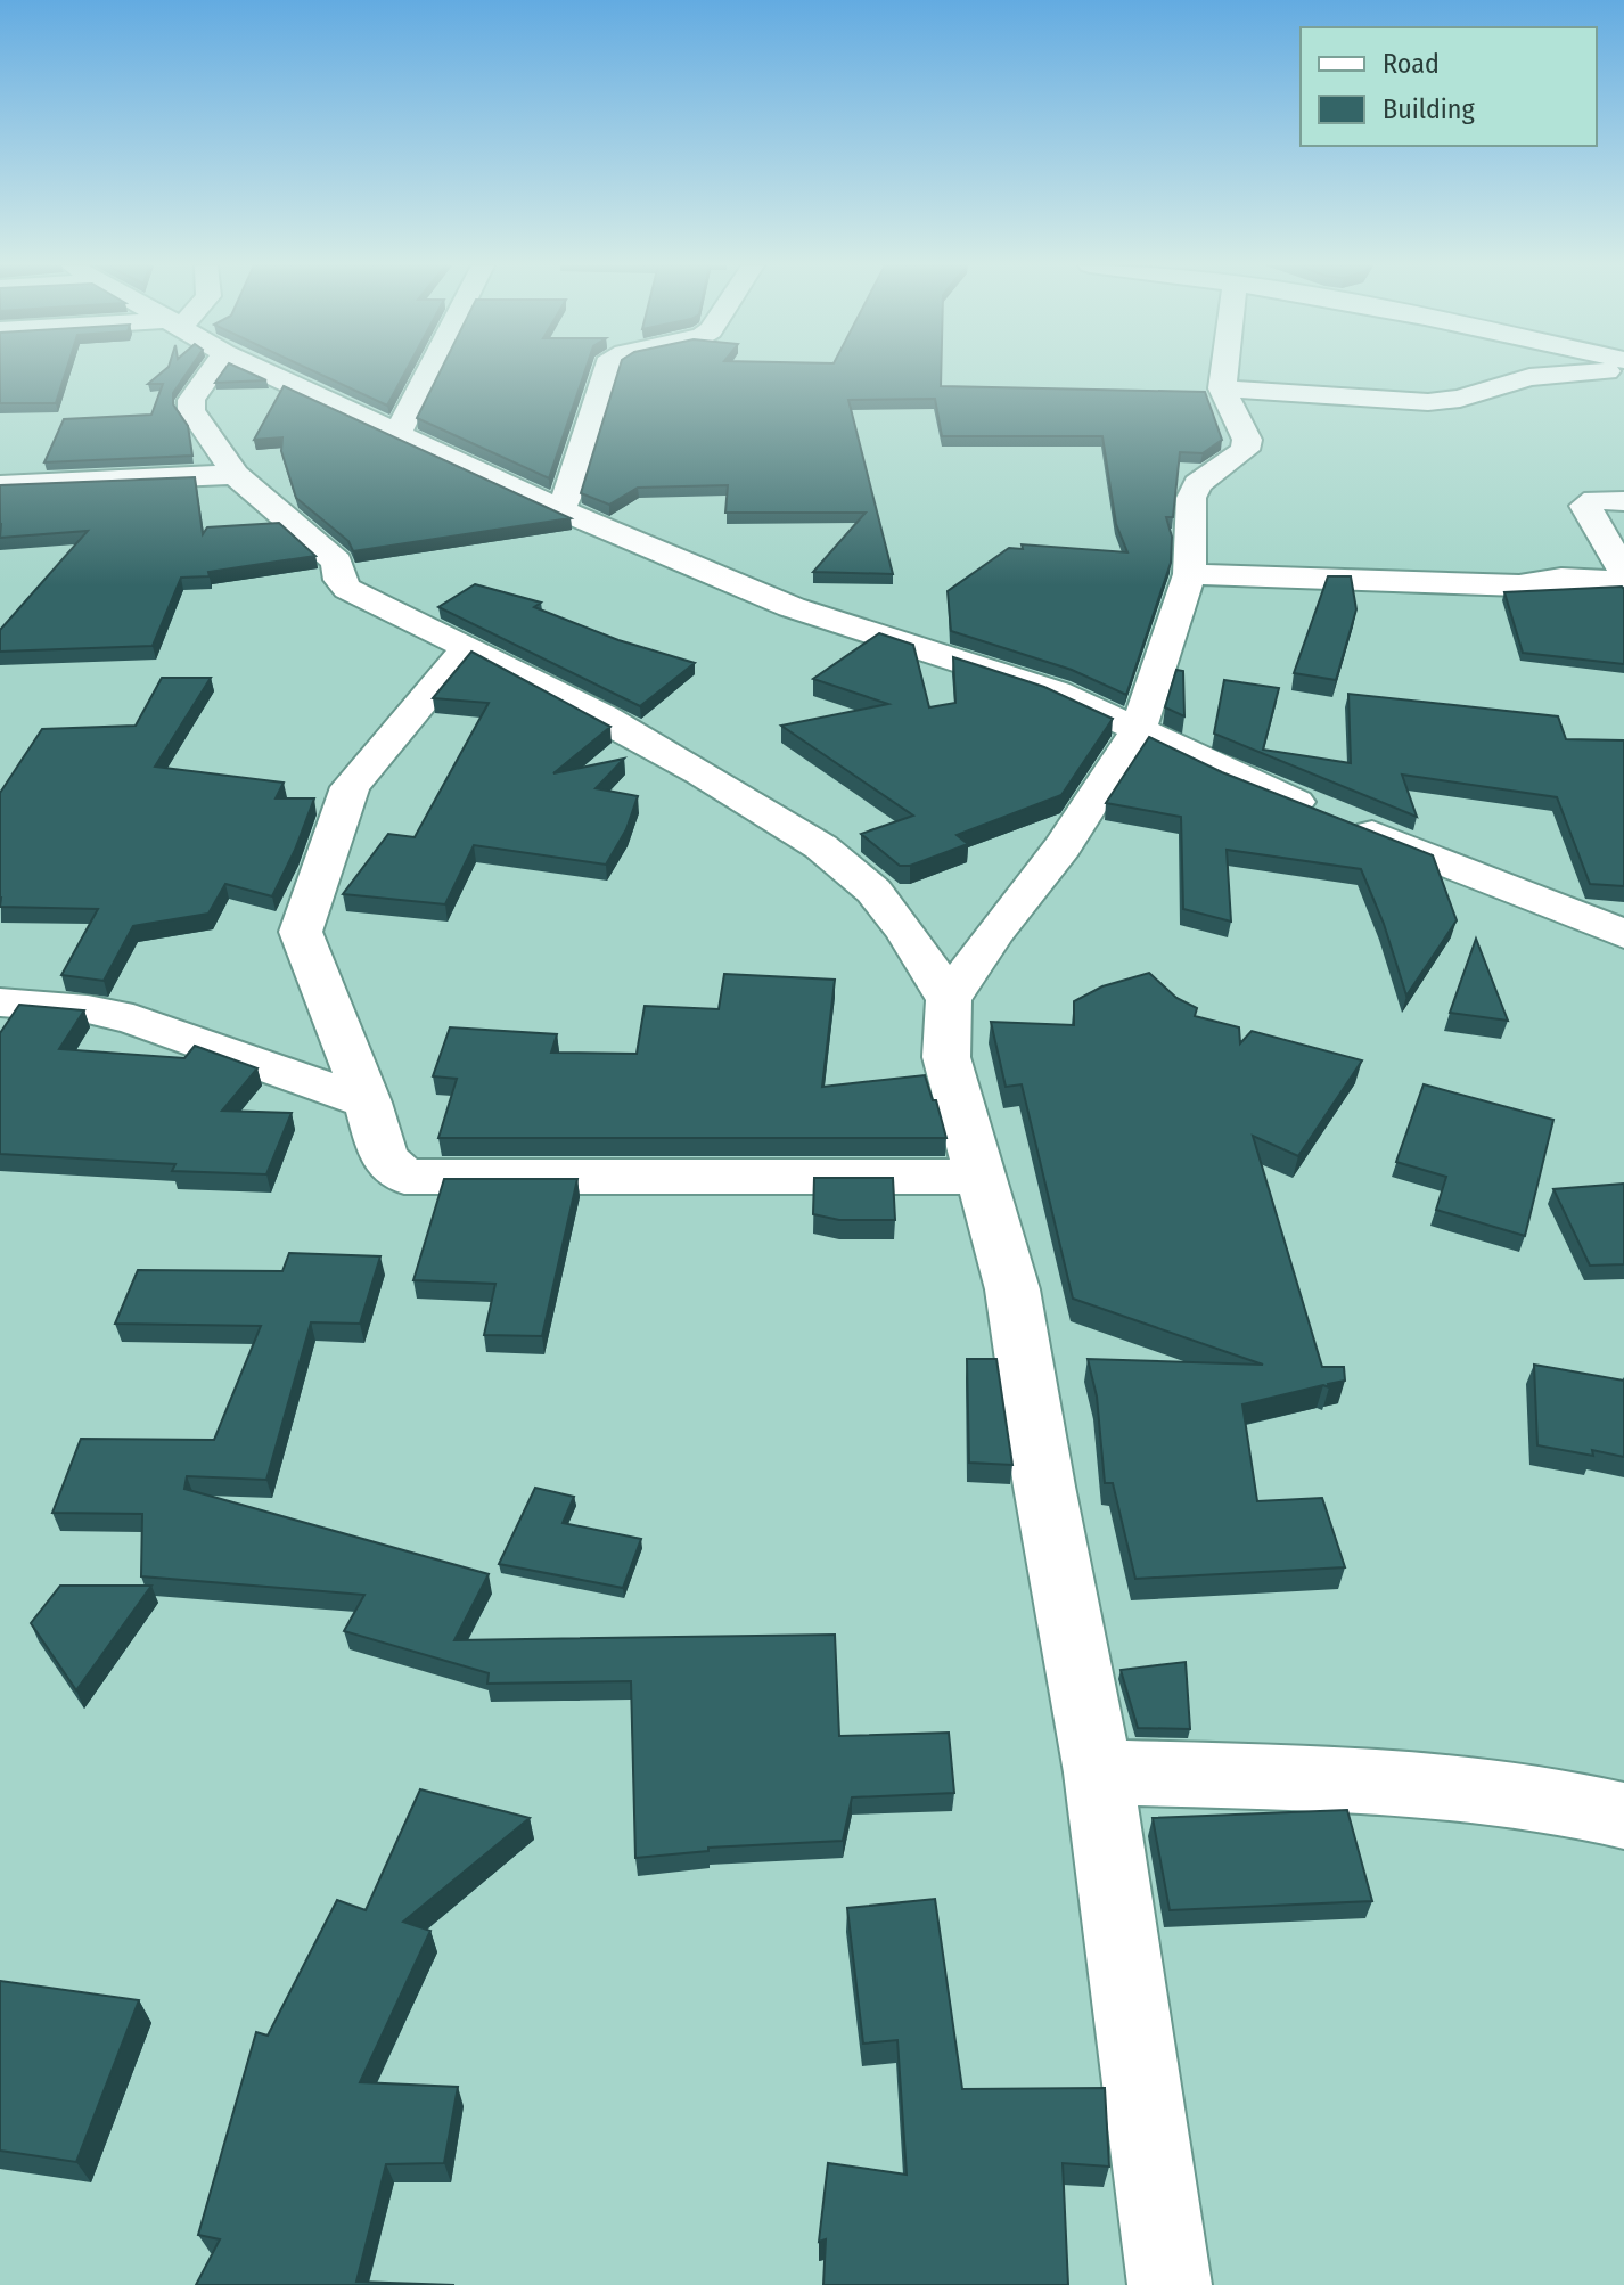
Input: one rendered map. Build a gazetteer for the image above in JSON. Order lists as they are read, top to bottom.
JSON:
{
  "legend": ["Road", "Building"]
}
